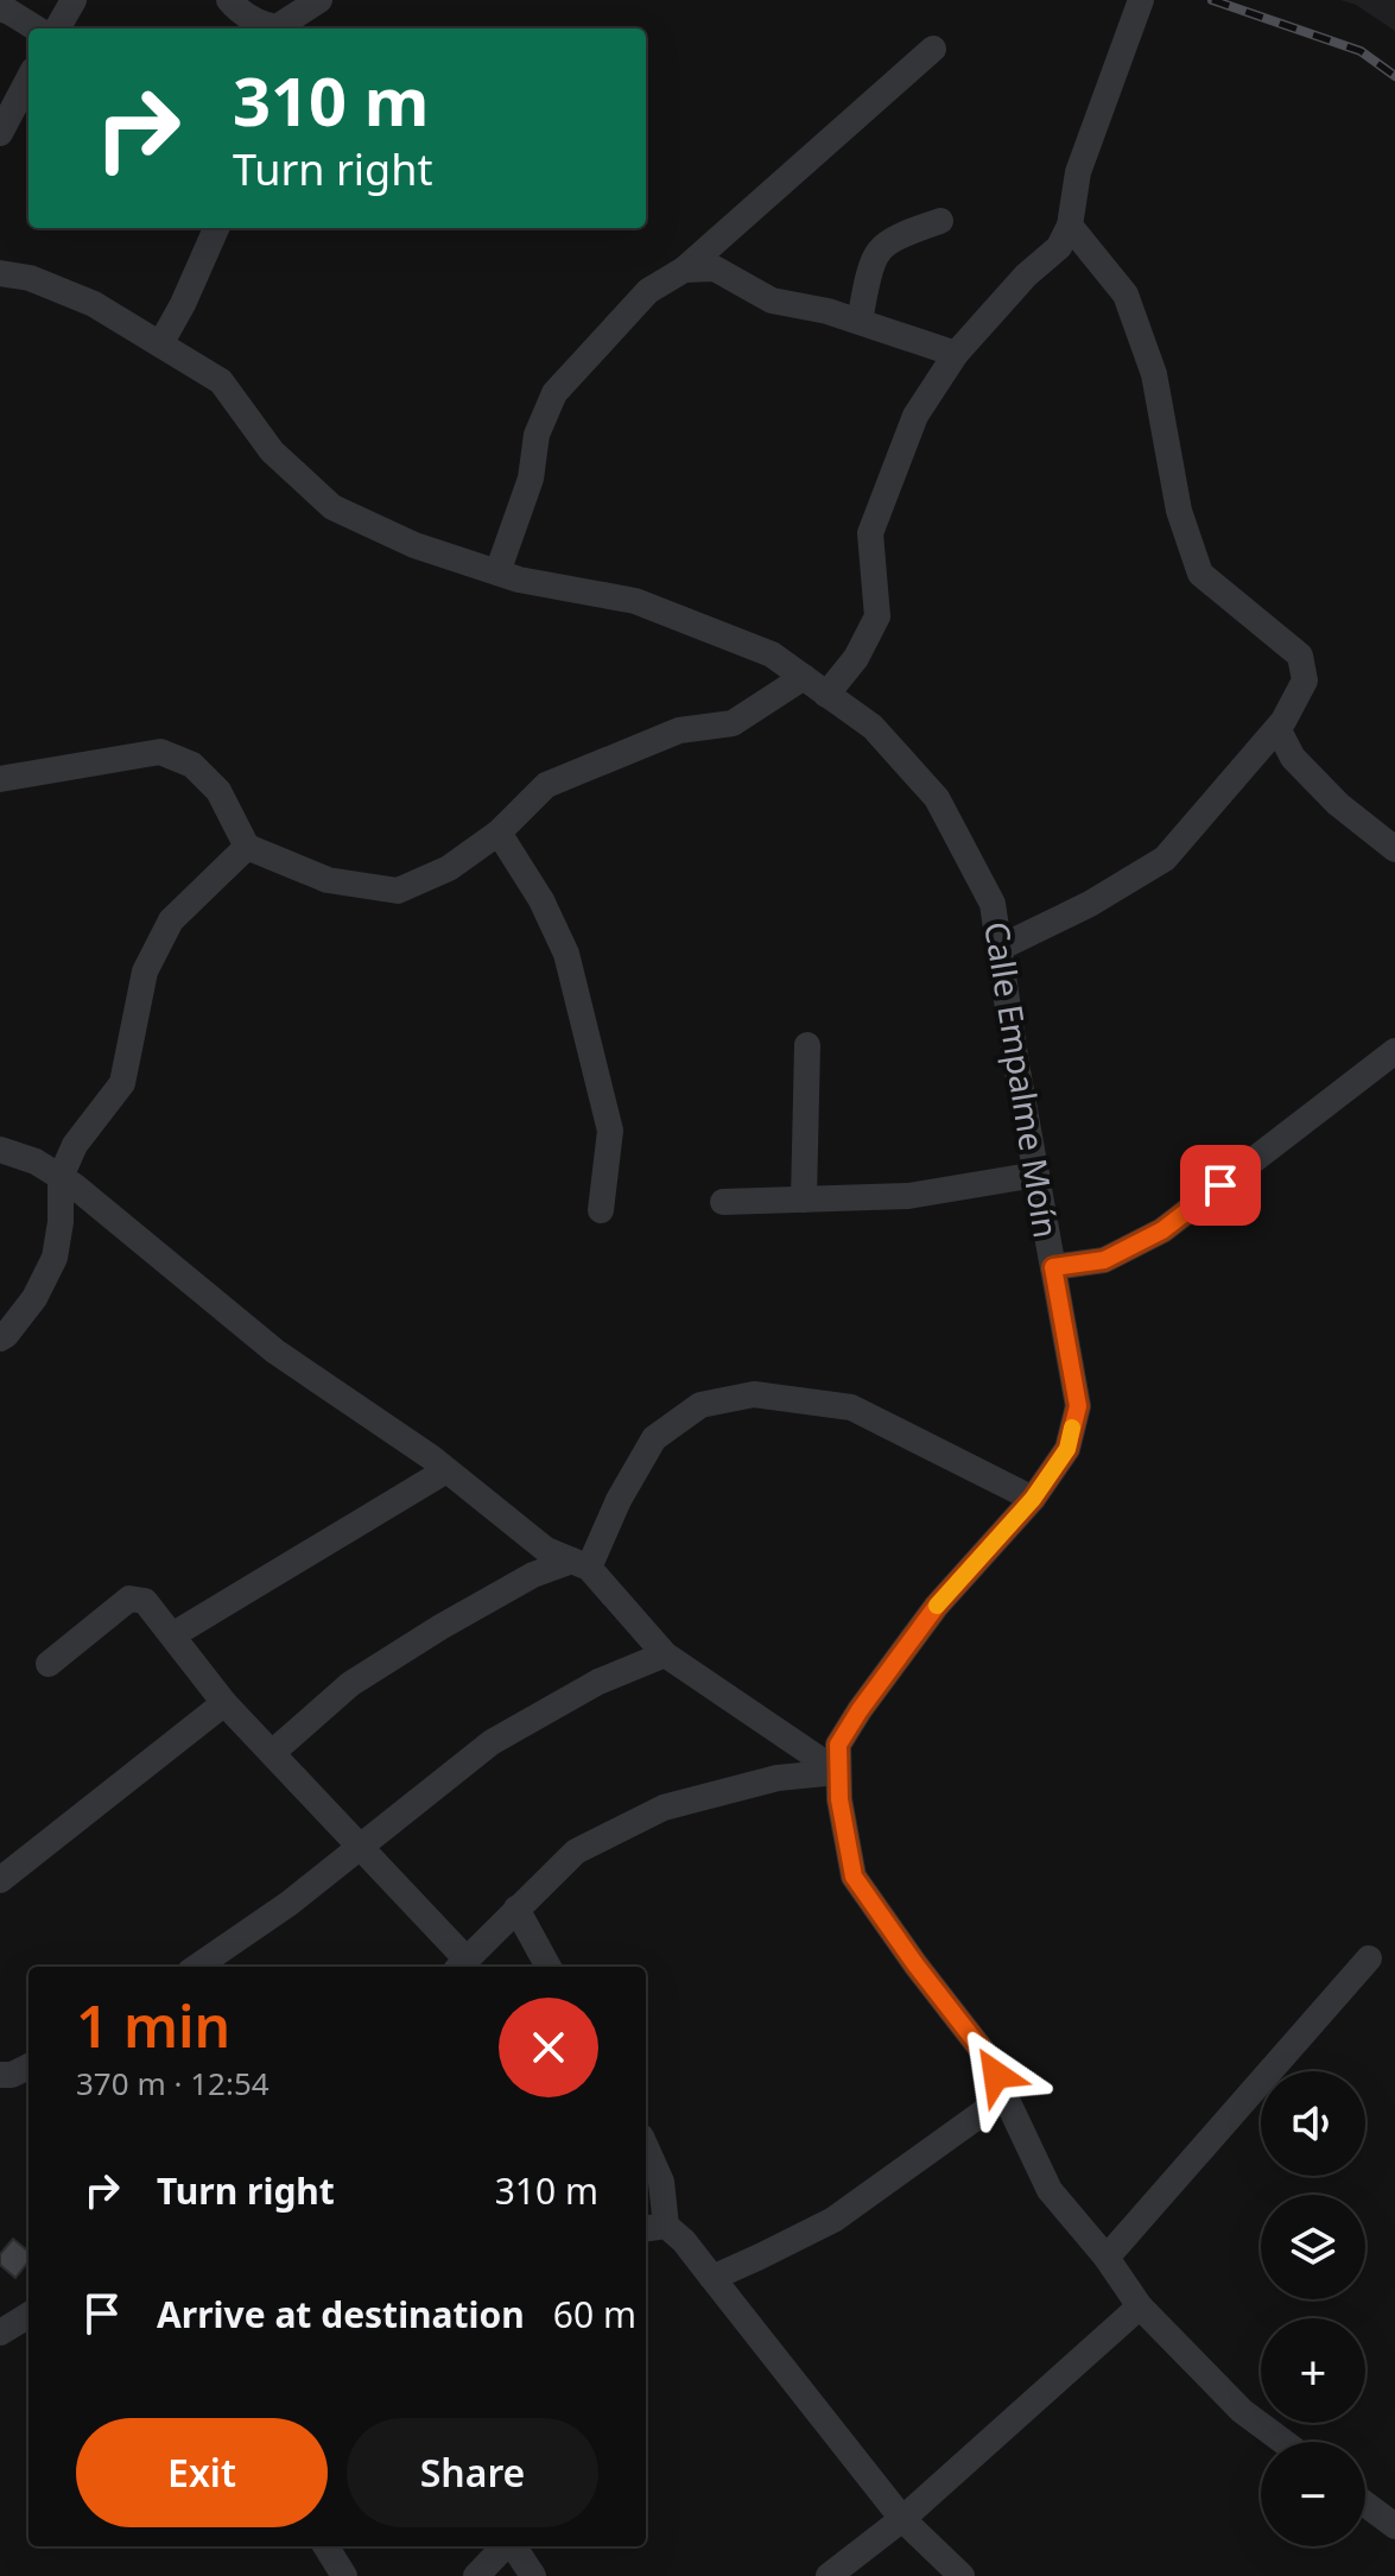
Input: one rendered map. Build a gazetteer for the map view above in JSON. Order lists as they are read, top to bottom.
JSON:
{
  "streets": {
    "street": ["Calle Empalme Moín"]
  },
  "page": {
    "turn": ["310 m", "Turn right"],
    "heading": ["1 min", "370 m · 12:54"],
    "map_buttons": ["+", "−"],
    "list": [
      {
        "name": "Turn right",
        "value": "310 m"
      },
      {
        "name": "Arrive at destination",
        "value": "60 m"
      }
    ],
    "buttons": ["Exit", "Share"]
  }
}
